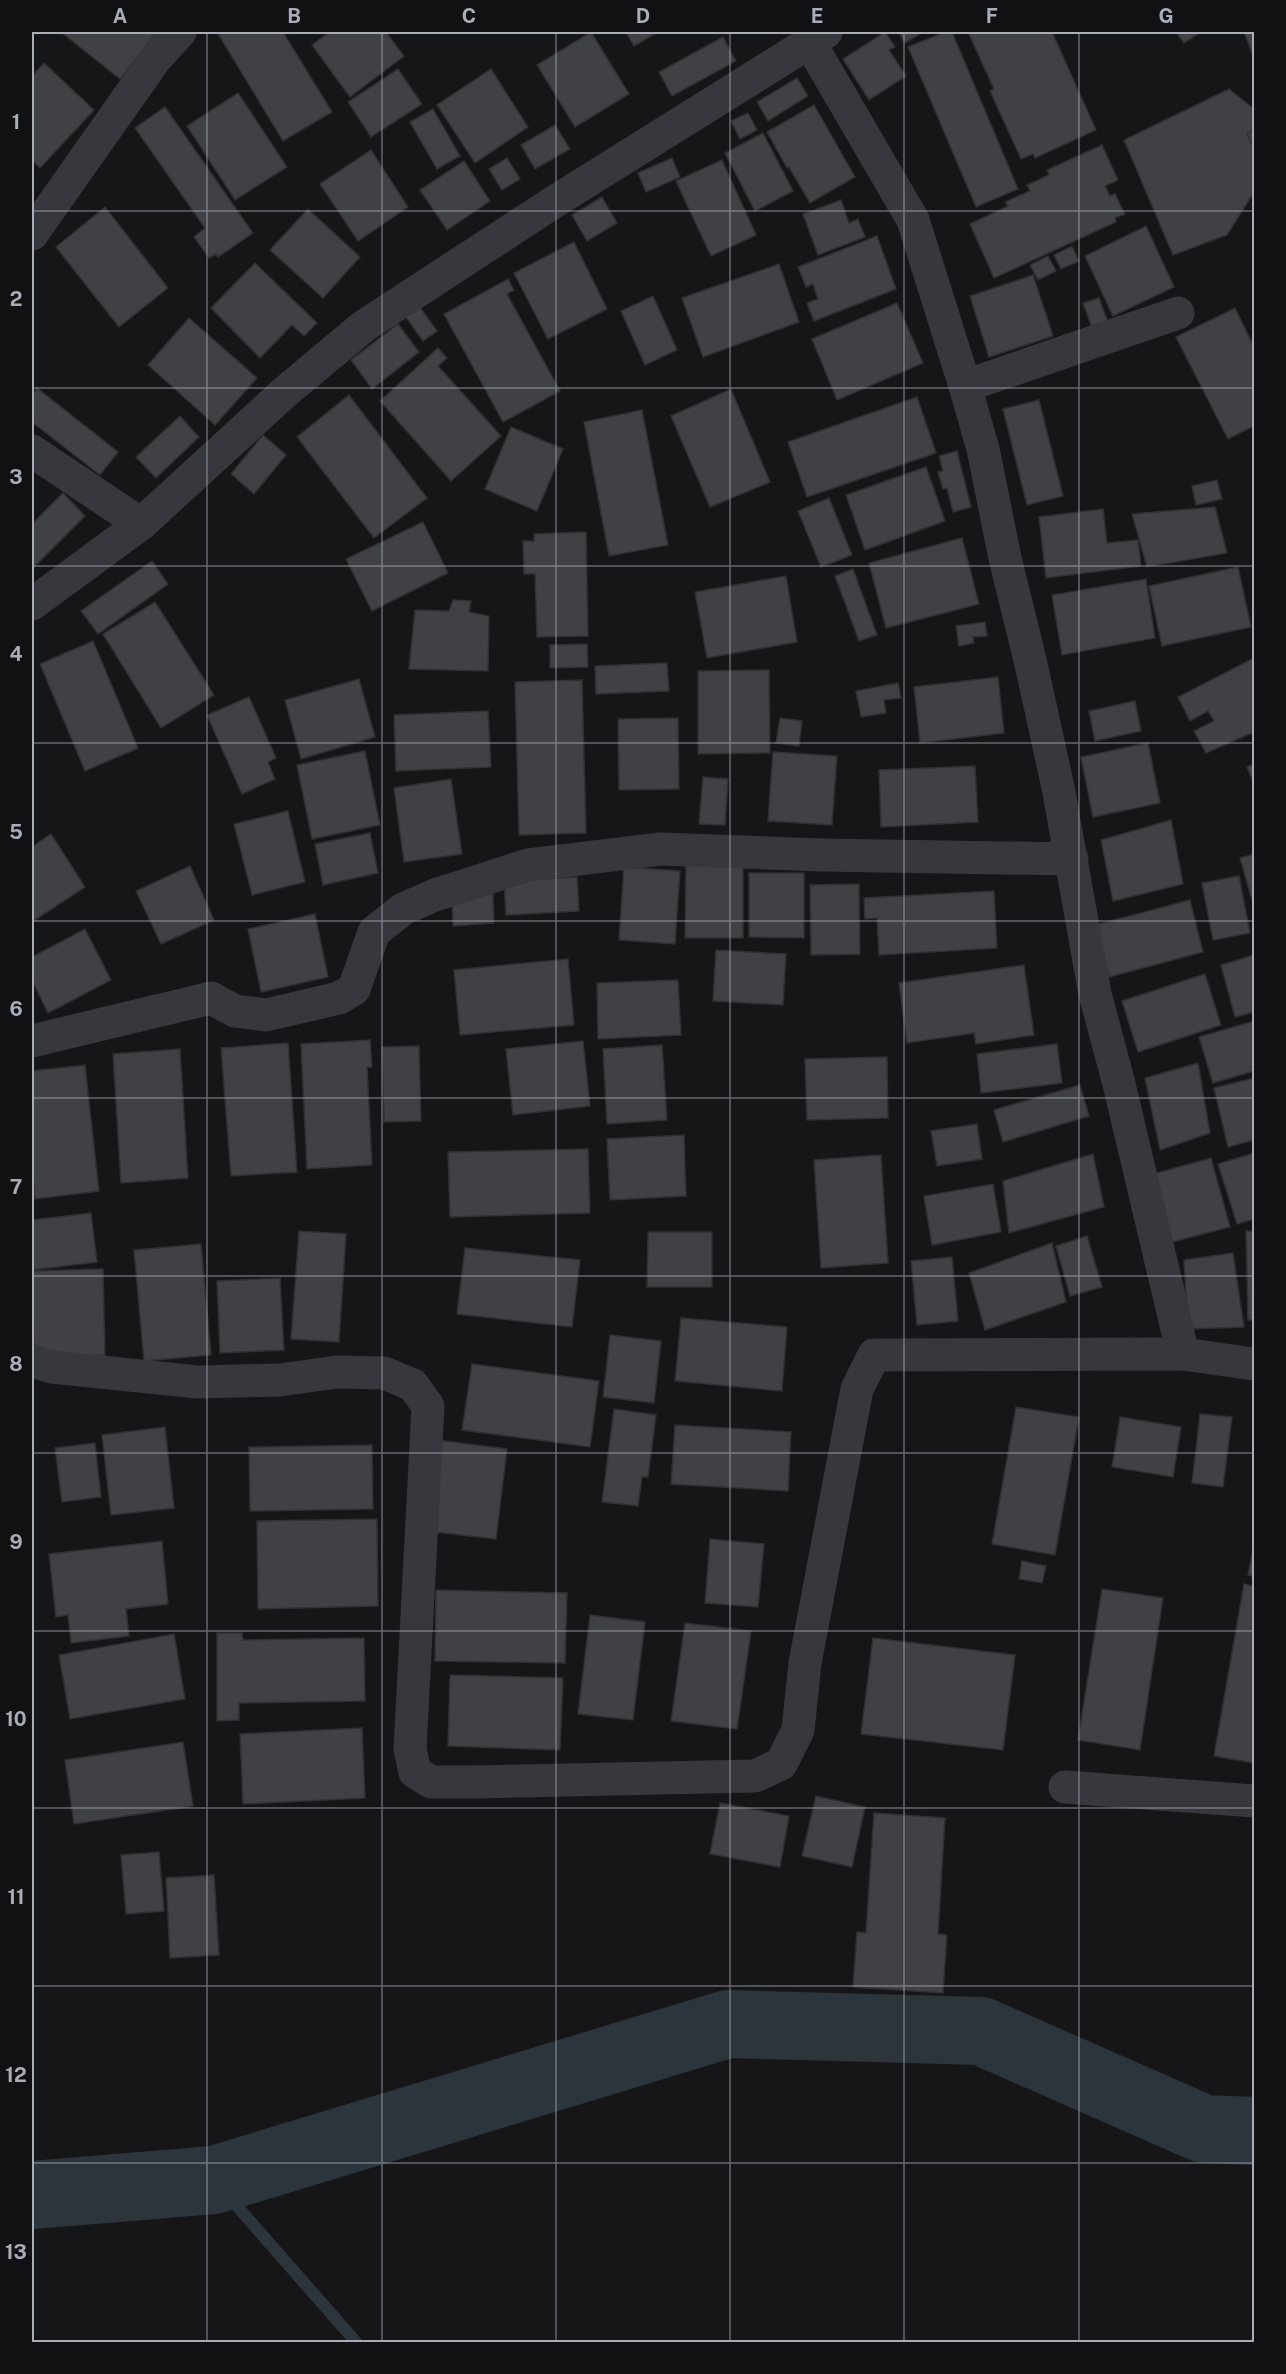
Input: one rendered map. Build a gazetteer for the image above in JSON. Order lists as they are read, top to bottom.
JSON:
{
  "grid": {
    "columns": [
      "A",
      "B",
      "C",
      "D",
      "E",
      "F",
      "G"
    ],
    "rows": [
      "1",
      "2",
      "3",
      "4",
      "5",
      "6",
      "7",
      "8",
      "9",
      "10",
      "11",
      "12",
      "13"
    ]
  }
}
